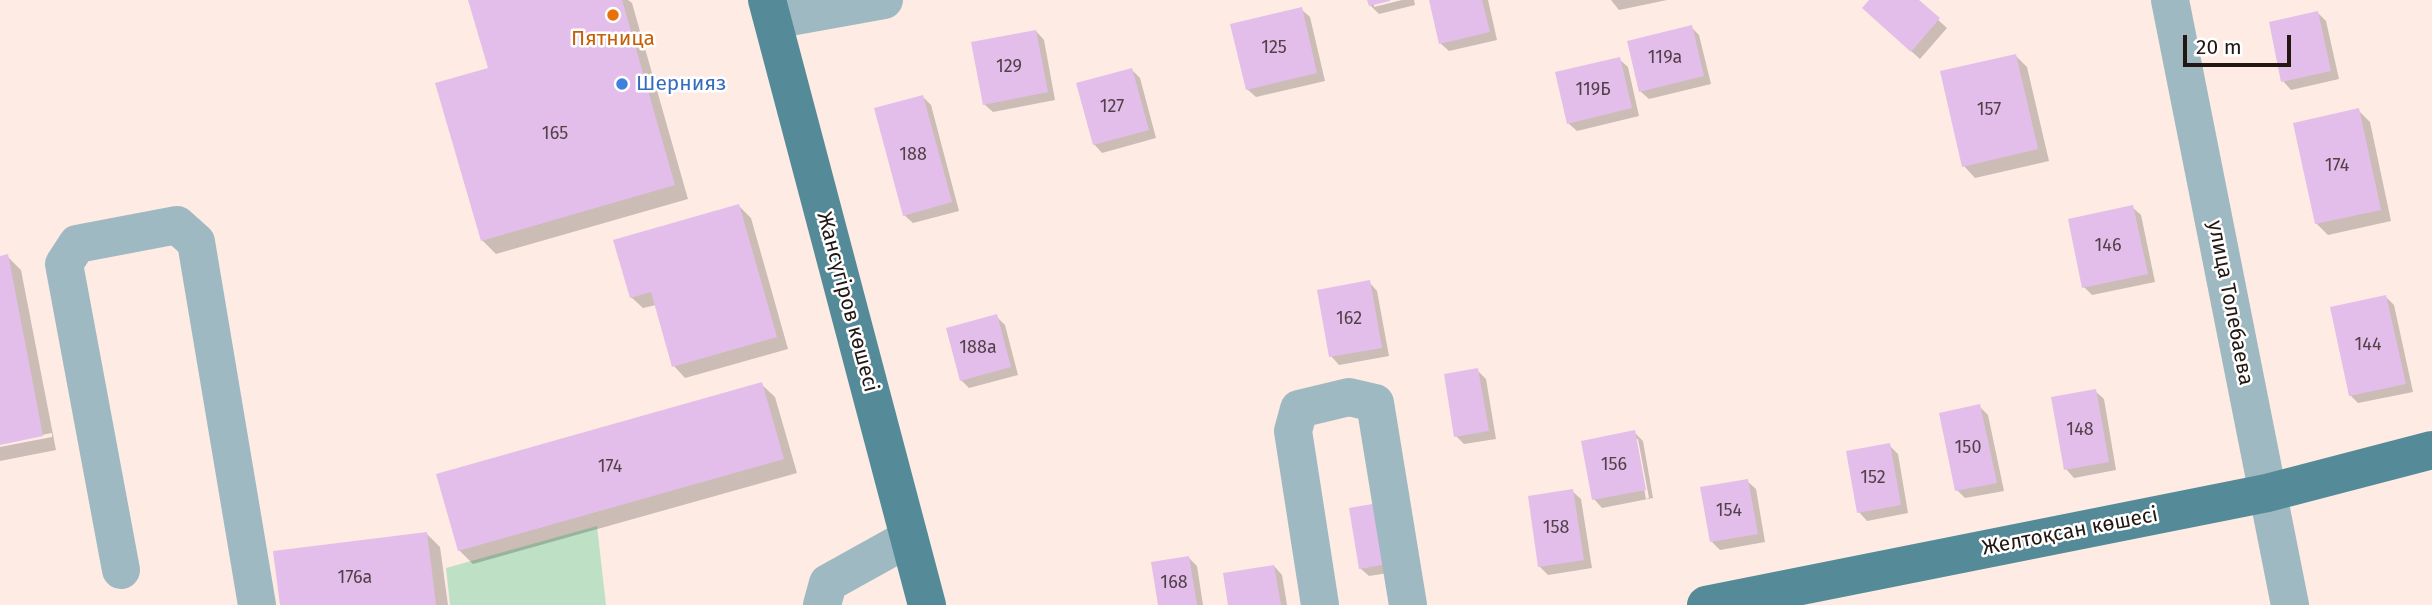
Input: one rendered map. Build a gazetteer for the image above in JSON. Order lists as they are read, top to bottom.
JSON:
{
  "streets": {
    "main road": ["Жансүгіров көшесі", "Желтоқсан көшесі"],
    "street": ["улица Толебаева"]
  },
  "crossings": [
    ["улица Толебаева", "Желтоқсан көшесі"]
  ],
  "places": ["Пятница", "Шернияз"],
  "house_numbers": [
    "125",
    "119а",
    "129",
    "119Б",
    "127",
    "157",
    "165",
    "188",
    "174",
    "146",
    "162",
    "144",
    "188а",
    "148",
    "150",
    "156",
    "174",
    "152",
    "154",
    "158",
    "176а",
    "168"
  ],
  "scale_bar": "20 m"
}
